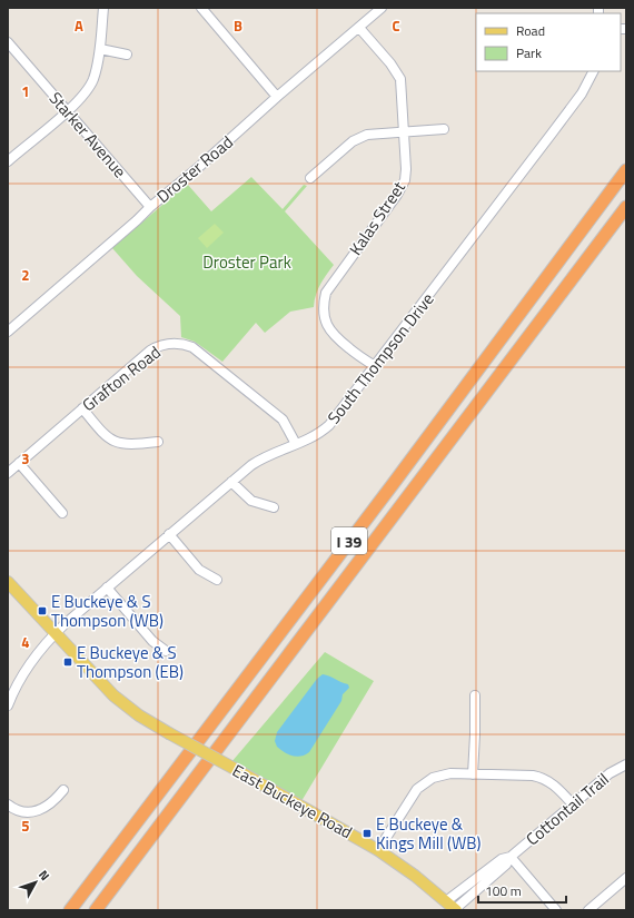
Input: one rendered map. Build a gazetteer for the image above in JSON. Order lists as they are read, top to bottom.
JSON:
{
  "streets": {
    "highway": ["I 39"],
    "main road": ["East Buckeye Road"],
    "street": [
      "Starker Avenue",
      "Droster Road",
      "Kalas Street",
      "South Thompson Drive",
      "Grafton Road",
      "Cottontail Trail"
    ]
  },
  "crossings": [
    ["Starker Avenue", "Droster Road"],
    ["Droster Road", "Kalas Street"],
    ["Kalas Street", "South Thompson Drive"],
    ["South Thompson Drive", "Grafton Road"],
    ["South Thompson Drive", "East Buckeye Road"],
    ["East Buckeye Road", "Cottontail Trail"]
  ],
  "parks": ["Droster Park"],
  "places": {
    "transit": ["E Buckeye & S Thompson (WB)", "E Buckeye & S Thompson (EB)", "E Buckeye & Kings Mill (WB)"]
  },
  "legend": ["Road", "Park"],
  "scale_bar": "100 m",
  "north": "top right",
  "grid": {
    "columns": ["A", "B", "C"],
    "rows": [
      "1",
      "2",
      "3",
      "4",
      "5"
    ]
  }
}
